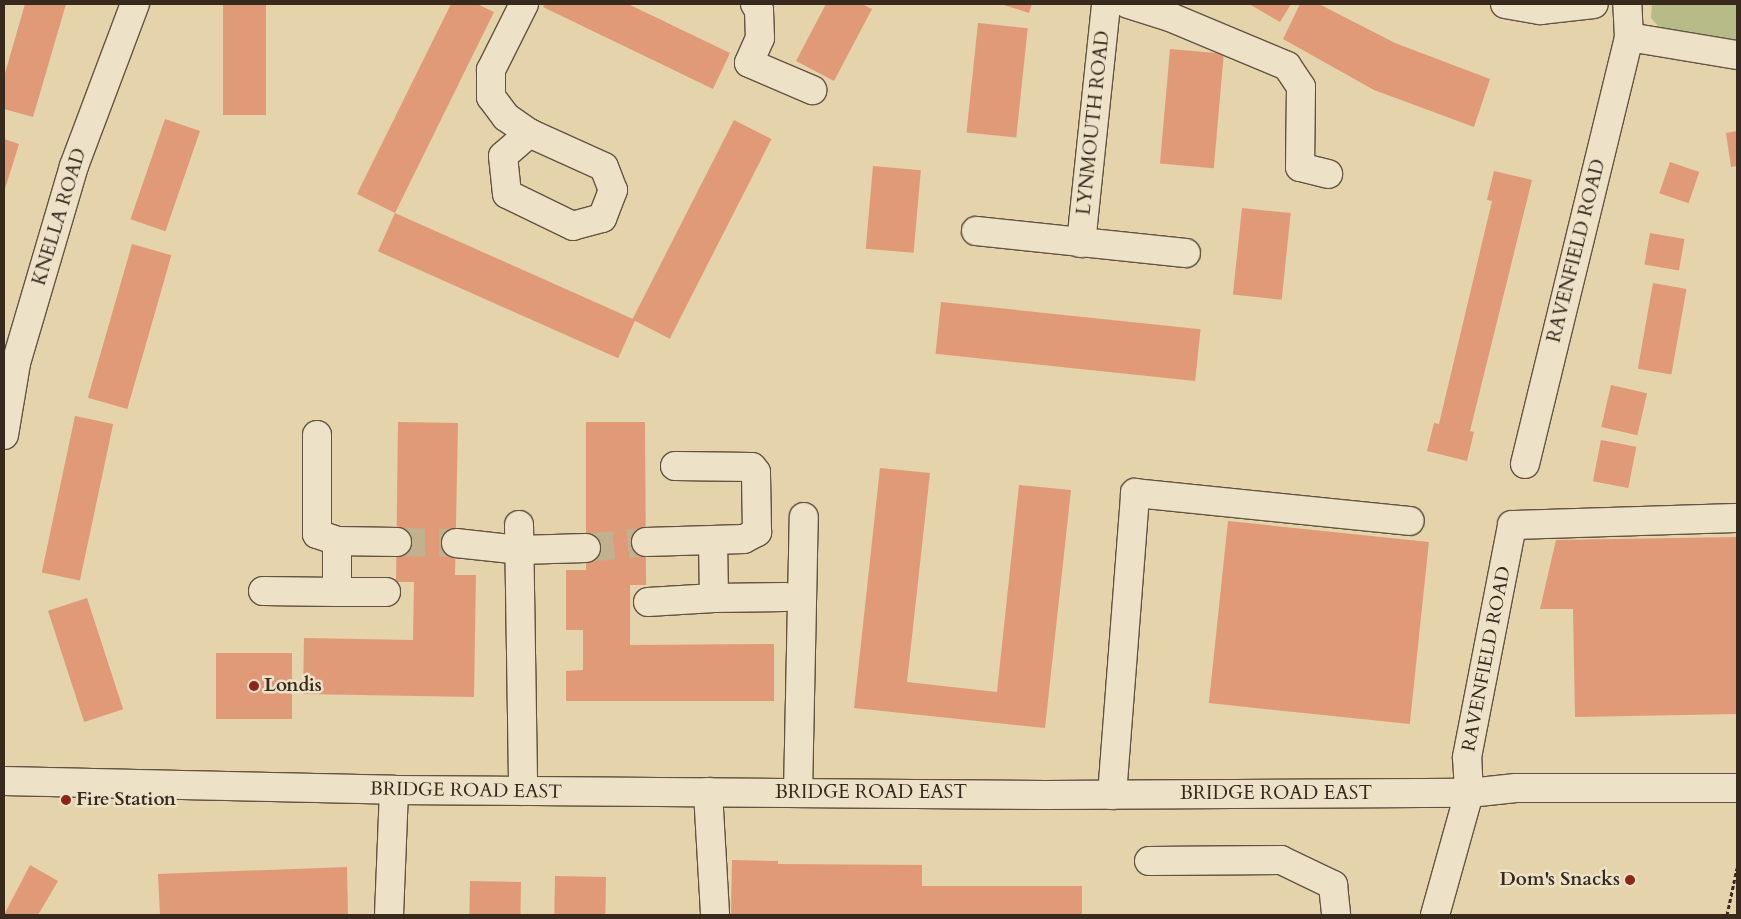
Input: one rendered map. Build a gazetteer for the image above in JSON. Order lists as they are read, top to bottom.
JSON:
{
  "streets": {
    "street": [
      "LYNMOUTH ROAD",
      "KNELLA ROAD",
      "RAVENFIELD ROAD",
      "BRIDGE ROAD EAST"
    ]
  },
  "crossings": [
    ["RAVENFIELD ROAD", "BRIDGE ROAD EAST"]
  ],
  "places": ["Londis", "Fire Station", "Dom's Snacks"]
}
